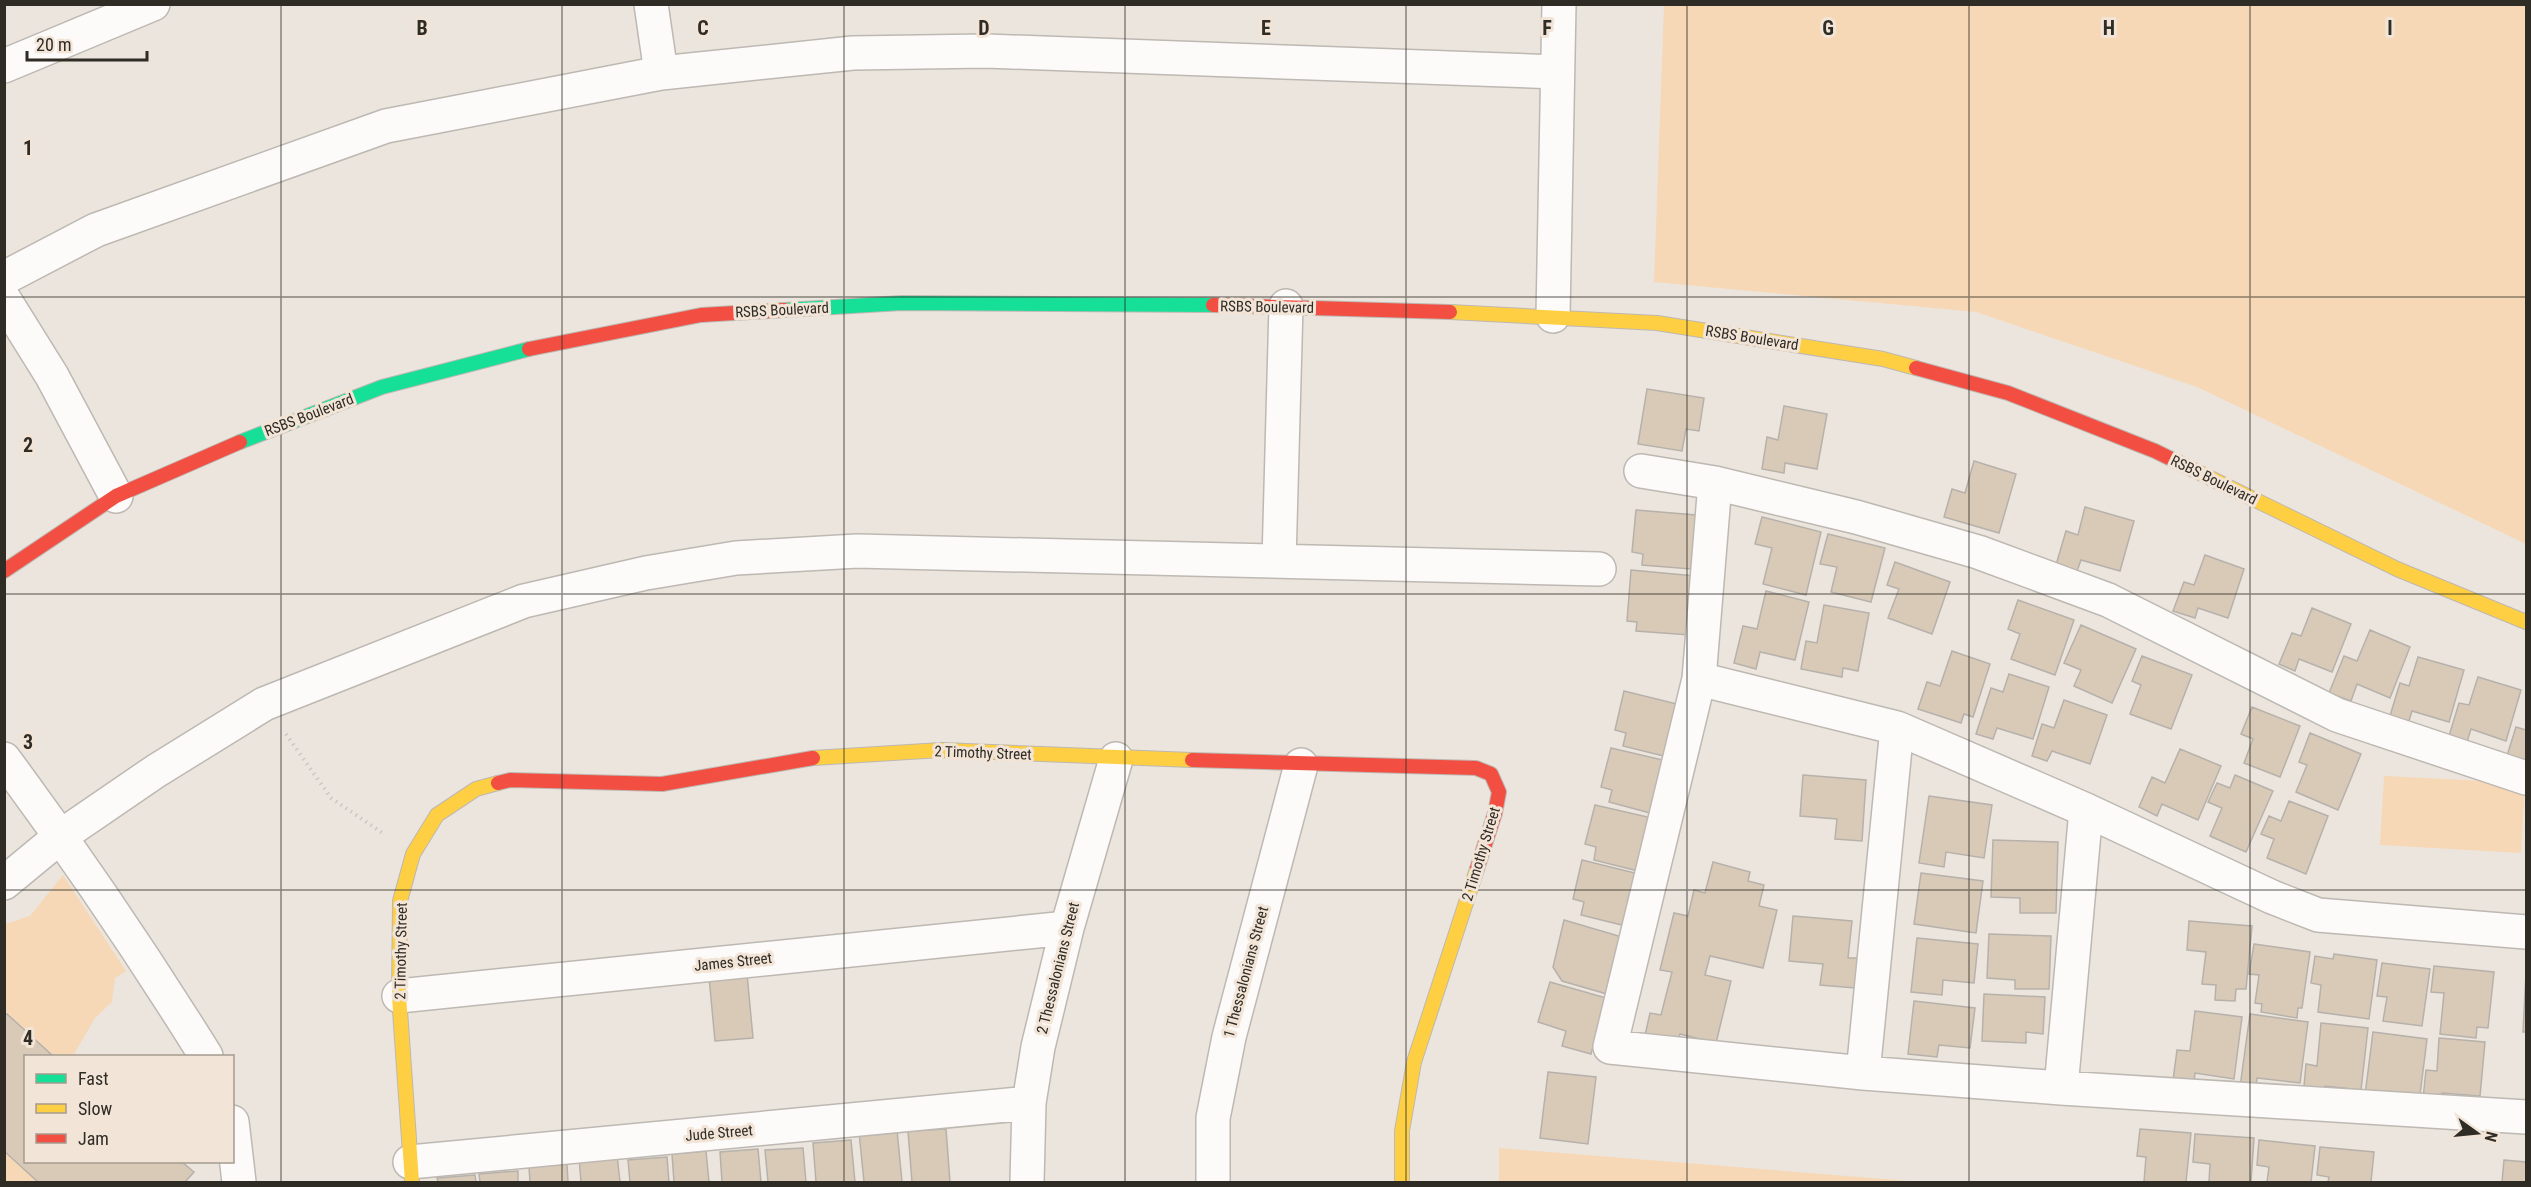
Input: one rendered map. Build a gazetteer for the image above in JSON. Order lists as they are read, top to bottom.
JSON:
{
  "streets": {
    "street": [
      "RSBS Boulevard",
      "2 Timothy Street",
      "James Street",
      "2 Thessalonians Street",
      "1 Thessalonians Street",
      "Jude Street"
    ]
  },
  "crossings": [
    ["2 Timothy Street", "James Street"],
    ["2 Timothy Street", "2 Thessalonians Street"],
    ["2 Timothy Street", "1 Thessalonians Street"],
    ["2 Timothy Street", "Jude Street"],
    ["James Street", "2 Thessalonians Street"],
    ["2 Thessalonians Street", "Jude Street"]
  ],
  "legend": ["Fast", "Slow", "Jam"],
  "scale_bar": "20 m",
  "north": "right",
  "grid": {
    "columns": [
      "B",
      "C",
      "D",
      "E",
      "F",
      "G",
      "H",
      "I"
    ],
    "rows": [
      "1",
      "2",
      "3",
      "4"
    ]
  }
}
